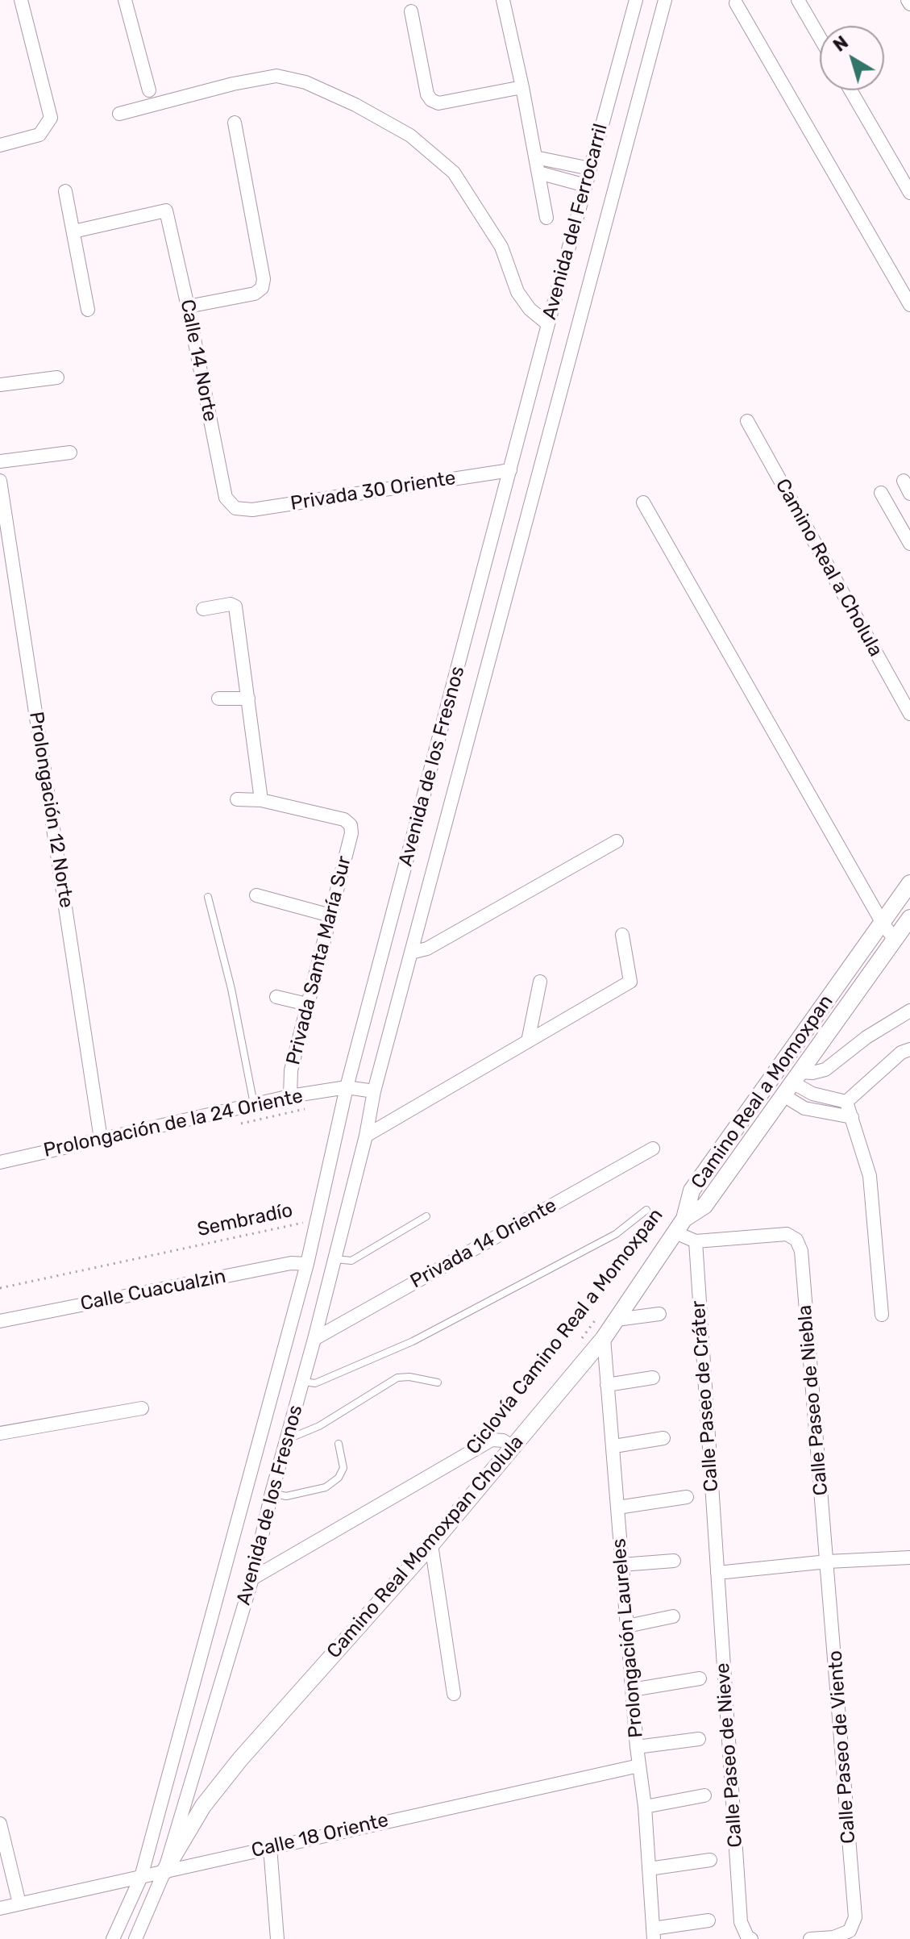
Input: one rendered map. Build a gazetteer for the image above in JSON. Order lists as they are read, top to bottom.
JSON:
{
  "streets": {
    "street": [
      "Avenida del Ferrocarril",
      "Calle 14 Norte",
      "Privada 30 Oriente",
      "Camino Real a Cholula",
      "Avenida de los Fresnos",
      "Prolongación 12 Norte",
      "Privada Santa María Sur",
      "Camino Real a Momoxpan",
      "Prolongación de la 24 Oriente",
      "Privada 14 Oriente",
      "Calle Cuacualzin",
      "Calle Paseo de Cráter",
      "Calle Paseo de Niebla",
      "Camino Real Momoxpan Cholula",
      "Prolongación Laureles",
      "Calle Paseo de Viento",
      "Calle Paseo de Nieve",
      "Calle 18 Oriente"
    ],
    "path": ["Sembradío", "Ciclovía Camino Real a Momoxpan"]
  },
  "crossings": [
    ["Avenida del Ferrocarril", "Avenida de los Fresnos"],
    ["Calle 14 Norte", "Privada 30 Oriente"],
    ["Privada 30 Oriente", "Avenida de los Fresnos"],
    ["Avenida de los Fresnos", "Prolongación de la 24 Oriente"],
    ["Avenida de los Fresnos", "Privada 14 Oriente"],
    ["Avenida de los Fresnos", "Calle Cuacualzin"],
    ["Avenida de los Fresnos", "Camino Real Momoxpan Cholula"],
    ["Avenida de los Fresnos", "Calle 18 Oriente"],
    ["Prolongación 12 Norte", "Prolongación de la 24 Oriente"],
    ["Privada Santa María Sur", "Prolongación de la 24 Oriente"],
    ["Camino Real a Momoxpan", "Camino Real Momoxpan Cholula"],
    ["Ciclovía Camino Real a Momoxpan", "Camino Real Momoxpan Cholula"],
    ["Calle Paseo de Cráter", "Calle Paseo de Niebla"],
    ["Calle Paseo de Cráter", "Calle Paseo de Nieve"],
    ["Calle Paseo de Niebla", "Calle Paseo de Viento"],
    ["Camino Real Momoxpan Cholula", "Prolongación Laureles"],
    ["Camino Real Momoxpan Cholula", "Calle 18 Oriente"],
    ["Prolongación Laureles", "Calle 18 Oriente"]
  ],
  "north": "top left"
}
